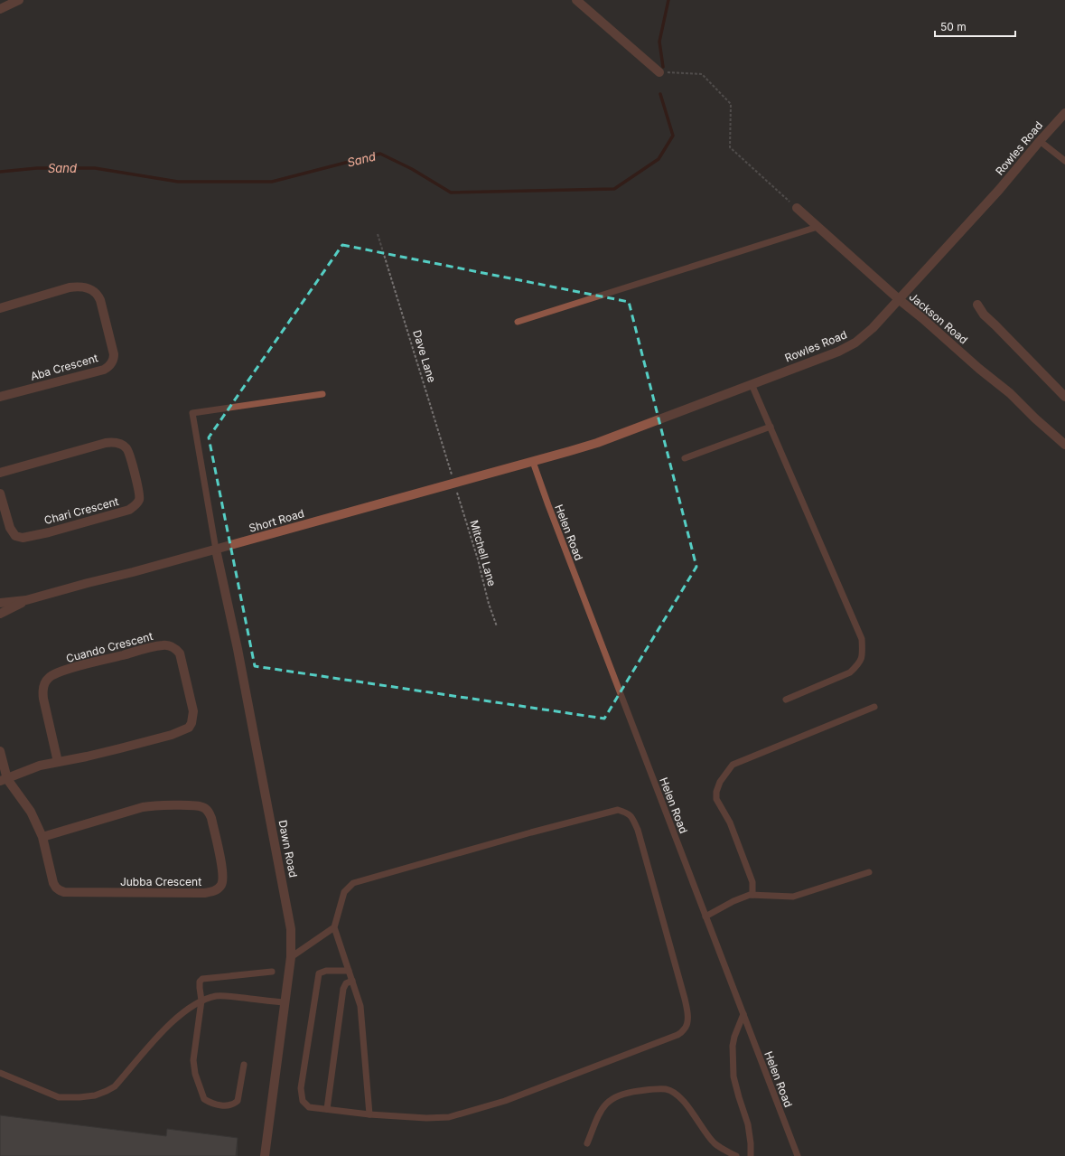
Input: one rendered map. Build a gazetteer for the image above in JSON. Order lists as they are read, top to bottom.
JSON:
{
  "streets": {
    "street": [
      "Rowles Road",
      "Jackson Road",
      "Aba Crescent",
      "Chari Crescent",
      "Short Road",
      "Cuando Crescent",
      "Dawn Road",
      "Jubba Crescent"
    ],
    "lane": ["Helen Road"],
    "path": ["Dave Lane", "Mitchell Lane"]
  },
  "crossings": [
    ["Rowles Road", "Jackson Road"],
    ["Rowles Road", "Short Road"],
    ["Rowles Road", "Helen Road"],
    ["Dave Lane", "Short Road"],
    ["Dave Lane", "Mitchell Lane"],
    ["Short Road", "Helen Road"],
    ["Short Road", "Mitchell Lane"],
    ["Short Road", "Dawn Road"],
    ["Cuando Crescent", "Jubba Crescent"]
  ],
  "water": ["Sand"],
  "scale_bar": "50 m"
}
